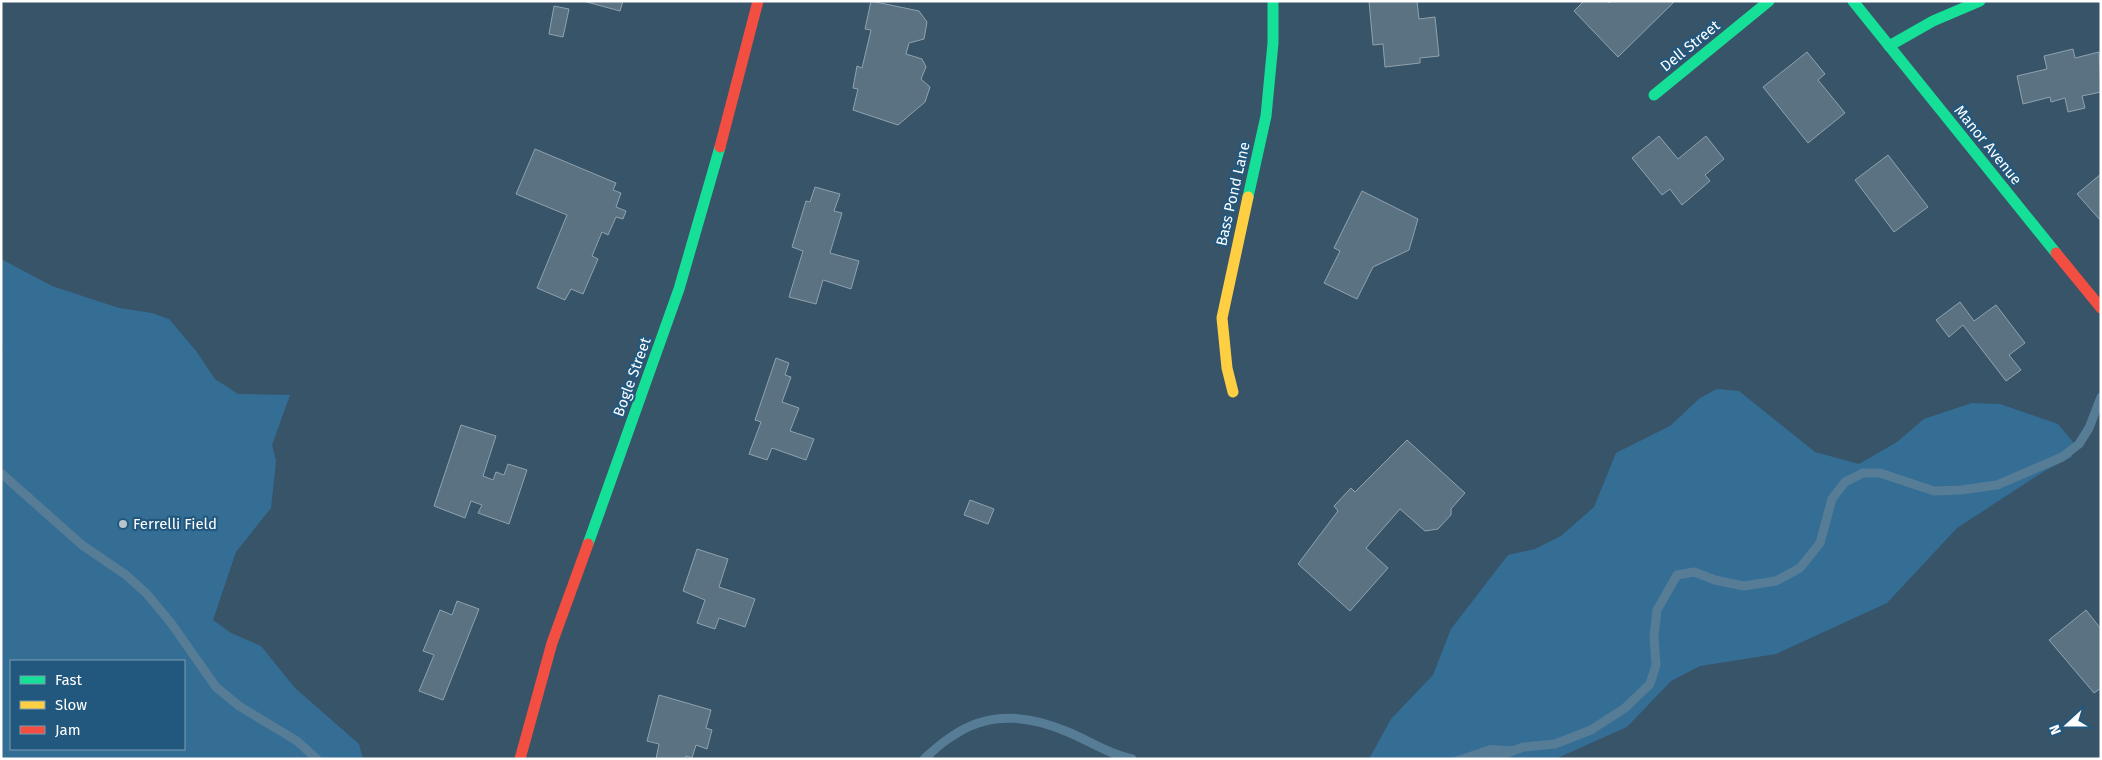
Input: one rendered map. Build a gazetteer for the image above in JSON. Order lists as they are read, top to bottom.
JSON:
{
  "streets": {
    "street": [
      "Dell Street",
      "Manor Avenue",
      "Bass Pond Lane",
      "Bogle Street"
    ]
  },
  "places": ["Ferrelli Field"],
  "legend": ["Fast", "Slow", "Jam"],
  "north": "left"
}
